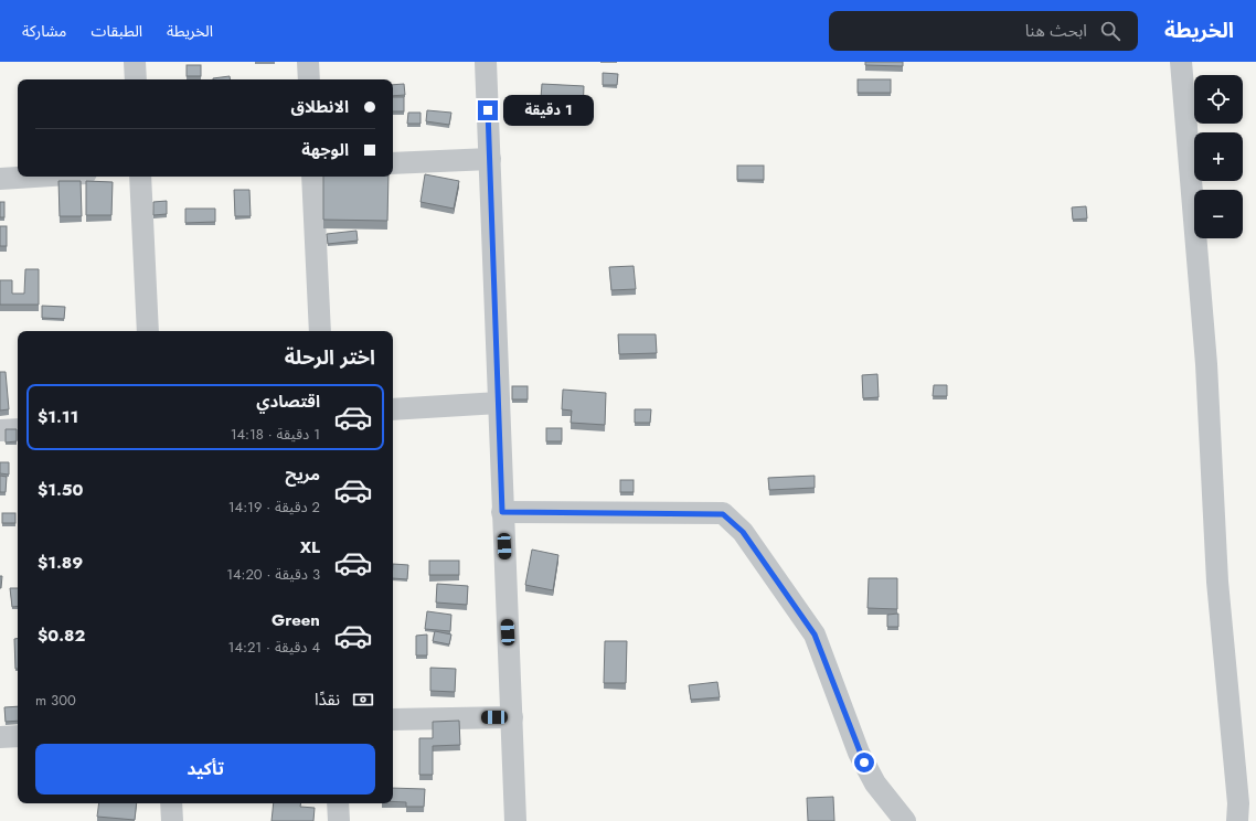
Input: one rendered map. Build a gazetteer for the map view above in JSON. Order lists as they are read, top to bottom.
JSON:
{
  "page": {
    "header": "الخريطة",
    "search": "ابحث هنا",
    "nav": ["الخريطة", "الطبقات", "مشاركة"],
    "map_buttons": ["+", "−"],
    "banner": ["الانطلاق", "الوجهة"],
    "bubble": "1 دقيقة",
    "heading": "اختر الرحلة",
    "list": [
      {
        "name": "اقتصادي",
        "note": "1 دقيقة · 14:18",
        "value": "$1.11"
      },
      {
        "name": "مريح",
        "note": "2 دقيقة · 14:19",
        "value": "$1.50"
      },
      {
        "name": "XL",
        "note": "3 دقيقة · 14:20",
        "value": "$1.89"
      },
      {
        "name": "Green",
        "note": "4 دقيقة · 14:21",
        "value": "$0.82"
      }
    ],
    "pay": ["نقدًا", "300 m"],
    "buttons": "تأكيد"
  }
}
